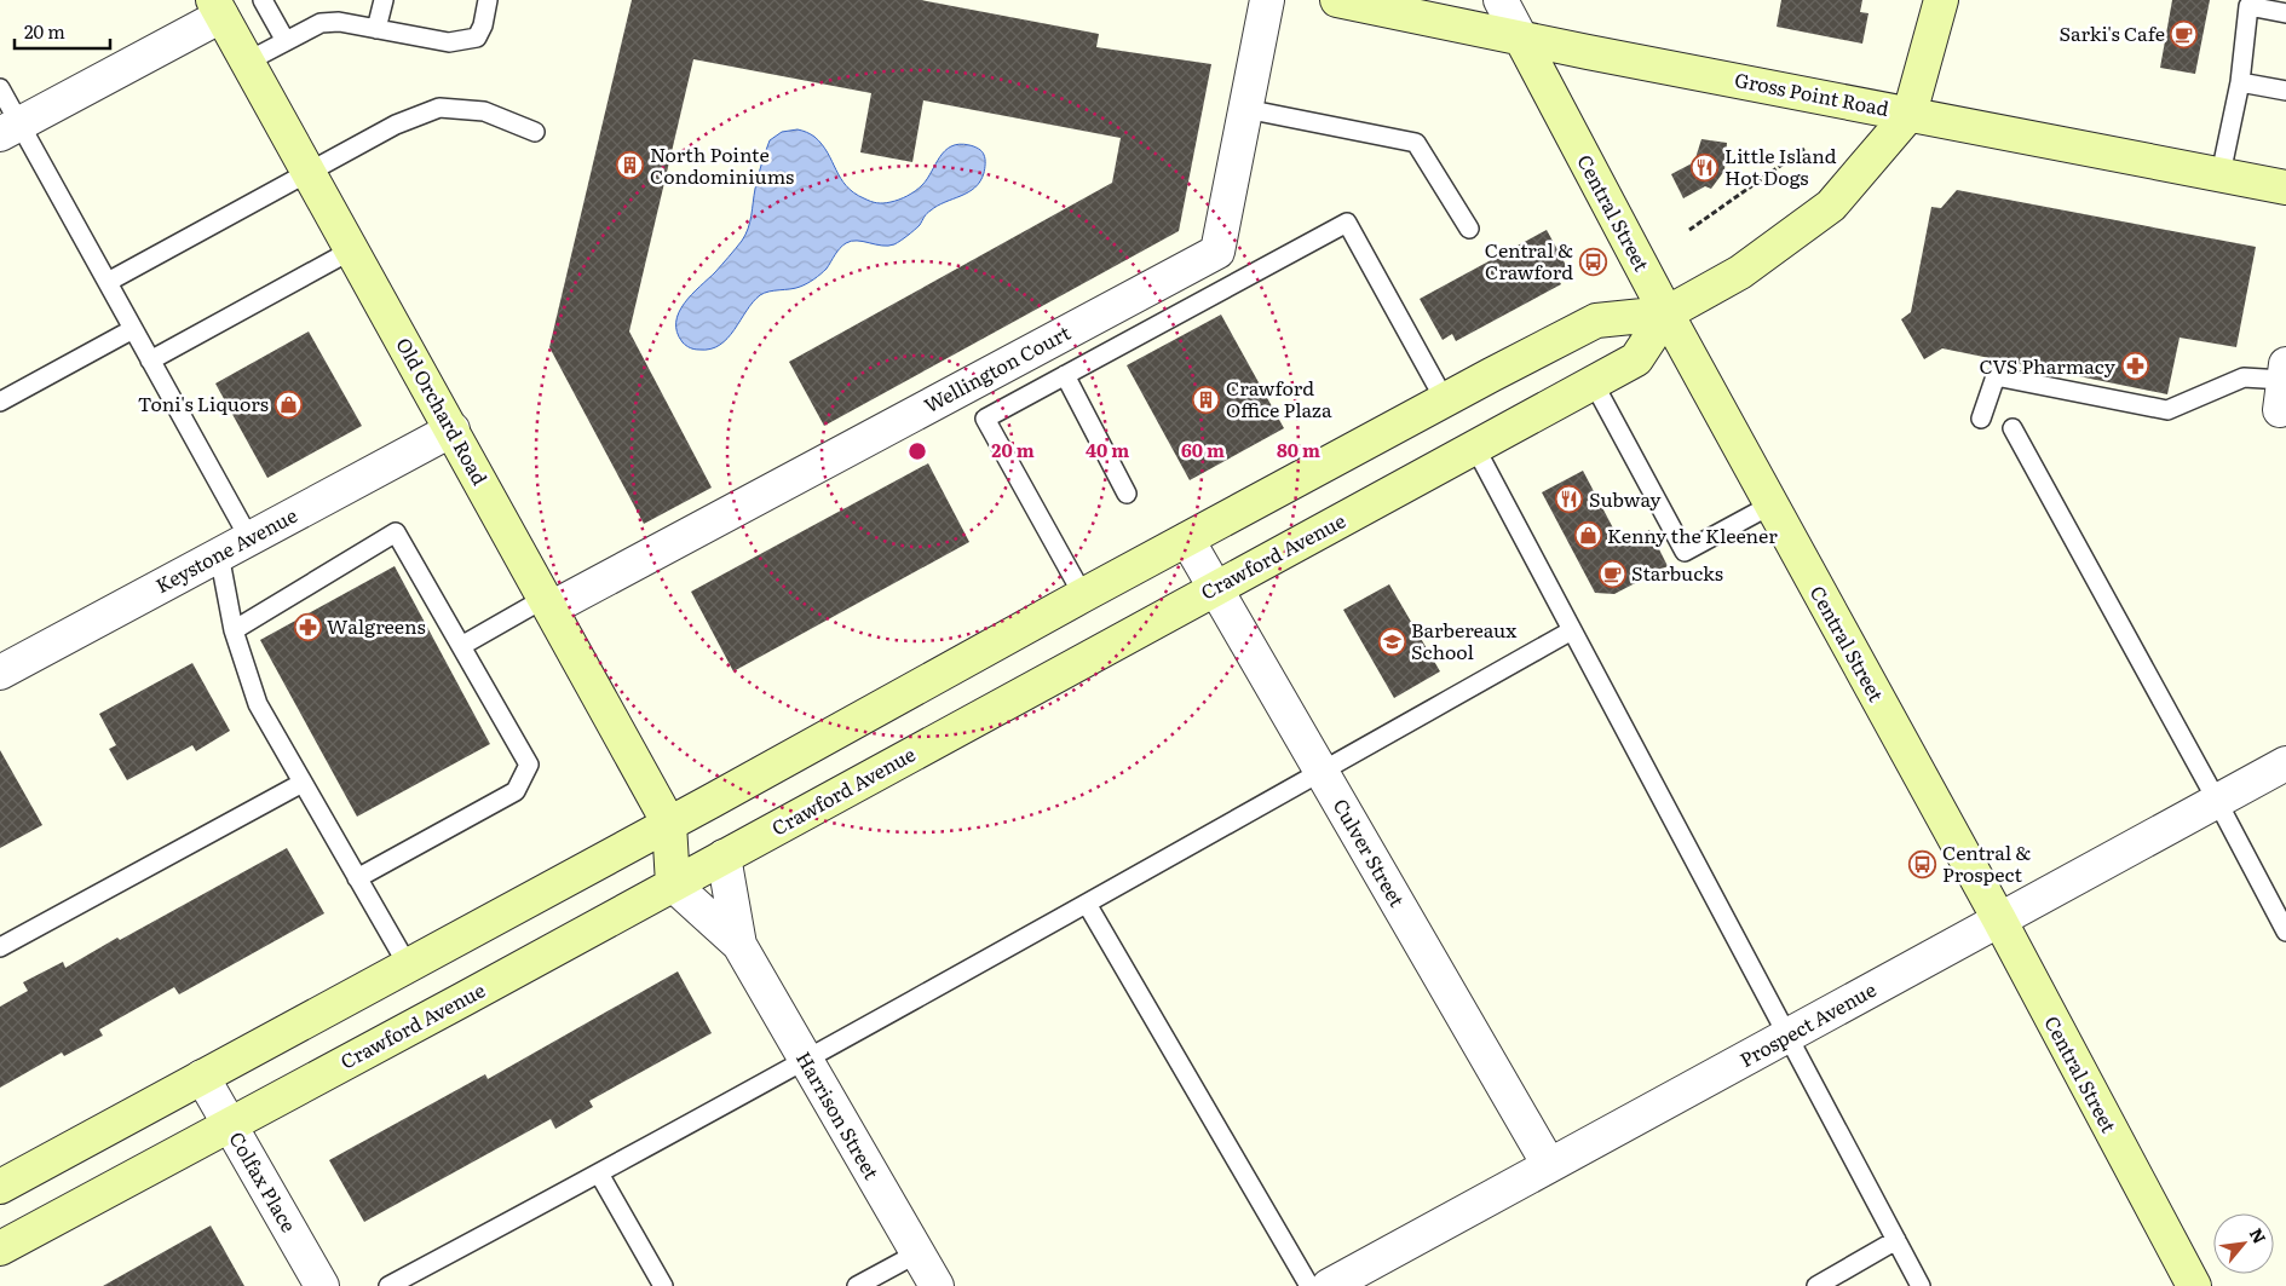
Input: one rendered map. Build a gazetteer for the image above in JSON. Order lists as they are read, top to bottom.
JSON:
{
  "streets": {
    "main road": [
      "Gross Point Road",
      "Central Street",
      "Old Orchard Road",
      "Crawford Avenue"
    ],
    "street": [
      "Wellington Court",
      "Keystone Avenue",
      "Culver Street",
      "Prospect Avenue",
      "Harrison Street",
      "Colfax Place"
    ]
  },
  "crossings": [
    ["Gross Point Road", "Central Street"],
    ["Gross Point Road", "Crawford Avenue"],
    ["Central Street", "Crawford Avenue"],
    ["Central Street", "Prospect Avenue"],
    ["Wellington Court", "Old Orchard Road"],
    ["Old Orchard Road", "Keystone Avenue"],
    ["Old Orchard Road", "Crawford Avenue"],
    ["Old Orchard Road", "Harrison Street"],
    ["Crawford Avenue", "Culver Street"],
    ["Crawford Avenue", "Harrison Street"],
    ["Crawford Avenue", "Colfax Place"],
    ["Culver Street", "Prospect Avenue"]
  ],
  "places": {
    "cafe": ["Sarki's Cafe", "Starbucks"],
    "building": ["North Pointe Condominiums", "Crawford Office Plaza"],
    "restaurant": ["Little Island Hot Dogs", "Subway"],
    "bus stop": ["Central & Crawford", "Central & Prospect"],
    "pharmacy": ["CVS Pharmacy", "Walgreens"],
    "shop": ["Toni's Liquors", "Kenny the Kleener"],
    "school or university": ["Barbereaux School"]
  },
  "scale_bar": "20 m",
  "north": "top right",
  "rings": [
    "20 m",
    "40 m",
    "60 m",
    "80 m"
  ]
}
